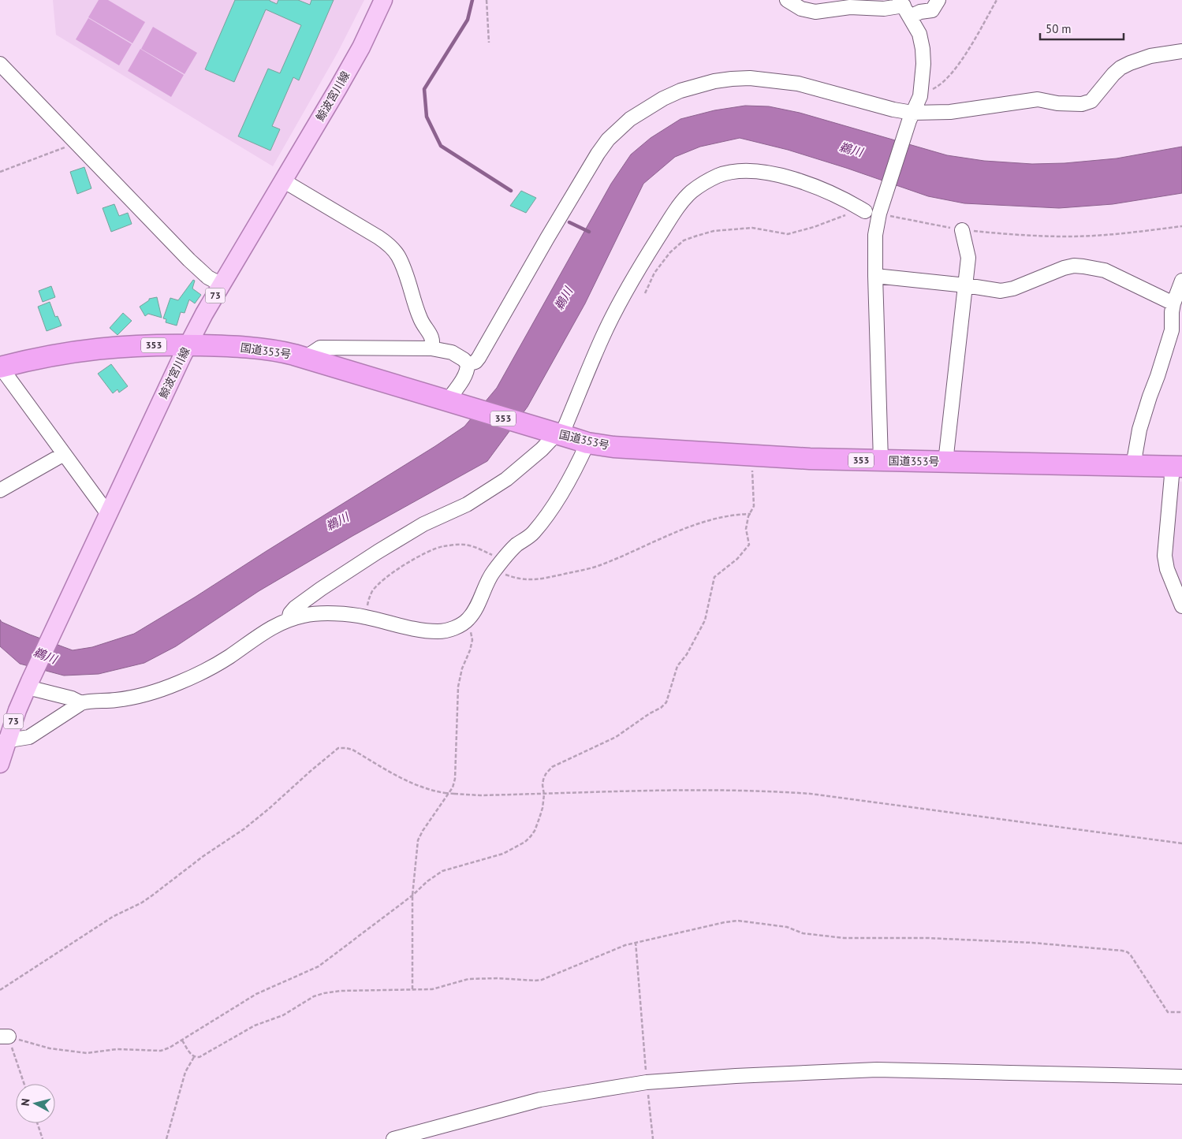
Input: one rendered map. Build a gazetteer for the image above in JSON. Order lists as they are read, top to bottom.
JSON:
{
  "streets": {
    "highway": ["353", "国道353号"],
    "main road": ["鯨波宮川線", "73"]
  },
  "crossings": [
    ["鯨波宮川線", "国道353号"]
  ],
  "water": ["鵜川"],
  "scale_bar": "50 m",
  "north": "left"
}
